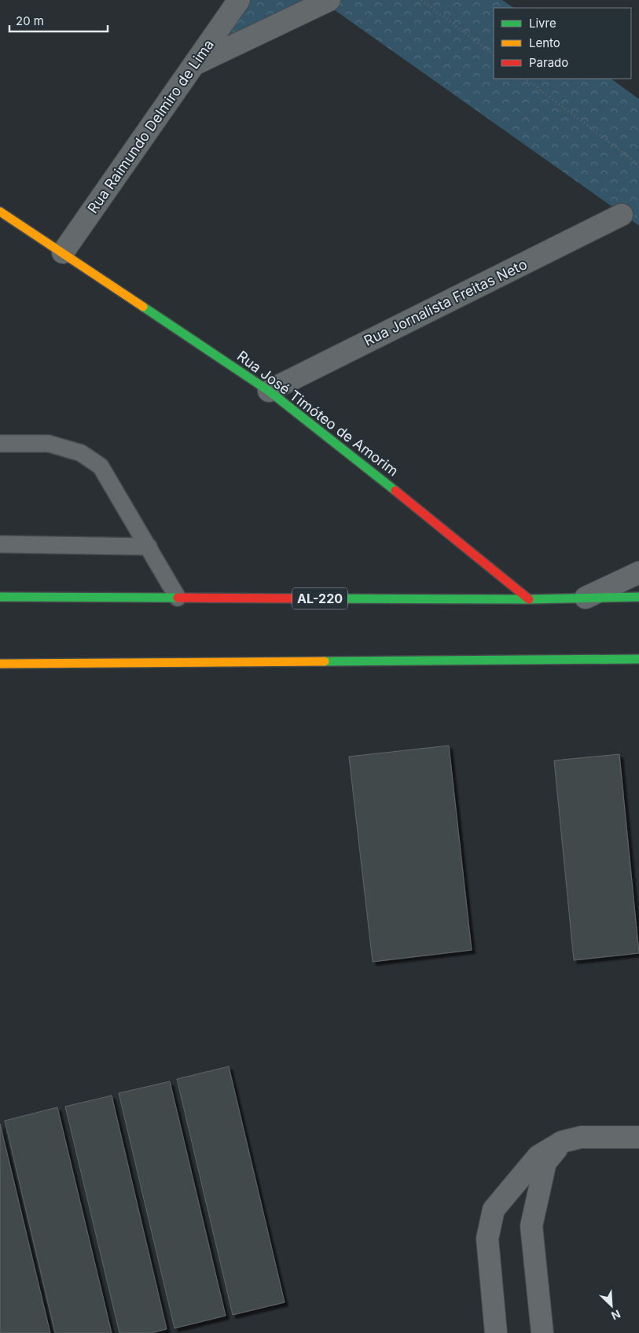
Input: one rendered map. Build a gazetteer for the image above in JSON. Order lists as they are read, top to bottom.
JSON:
{
  "streets": {
    "main road": ["Rua José Timóteo de Amorim", "AL-220"],
    "street": ["Rua Raimundo Delmiro de Lima", "Rua Jornalista Freitas Neto"]
  },
  "crossings": [
    ["Rua Raimundo Delmiro de Lima", "Rua José Timóteo de Amorim"],
    ["Rua Jornalista Freitas Neto", "Rua José Timóteo de Amorim"],
    ["Rua José Timóteo de Amorim", "AL-220"]
  ],
  "legend": ["Livre", "Lento", "Parado"],
  "scale_bar": "20 m",
  "north": "bottom right"
}
